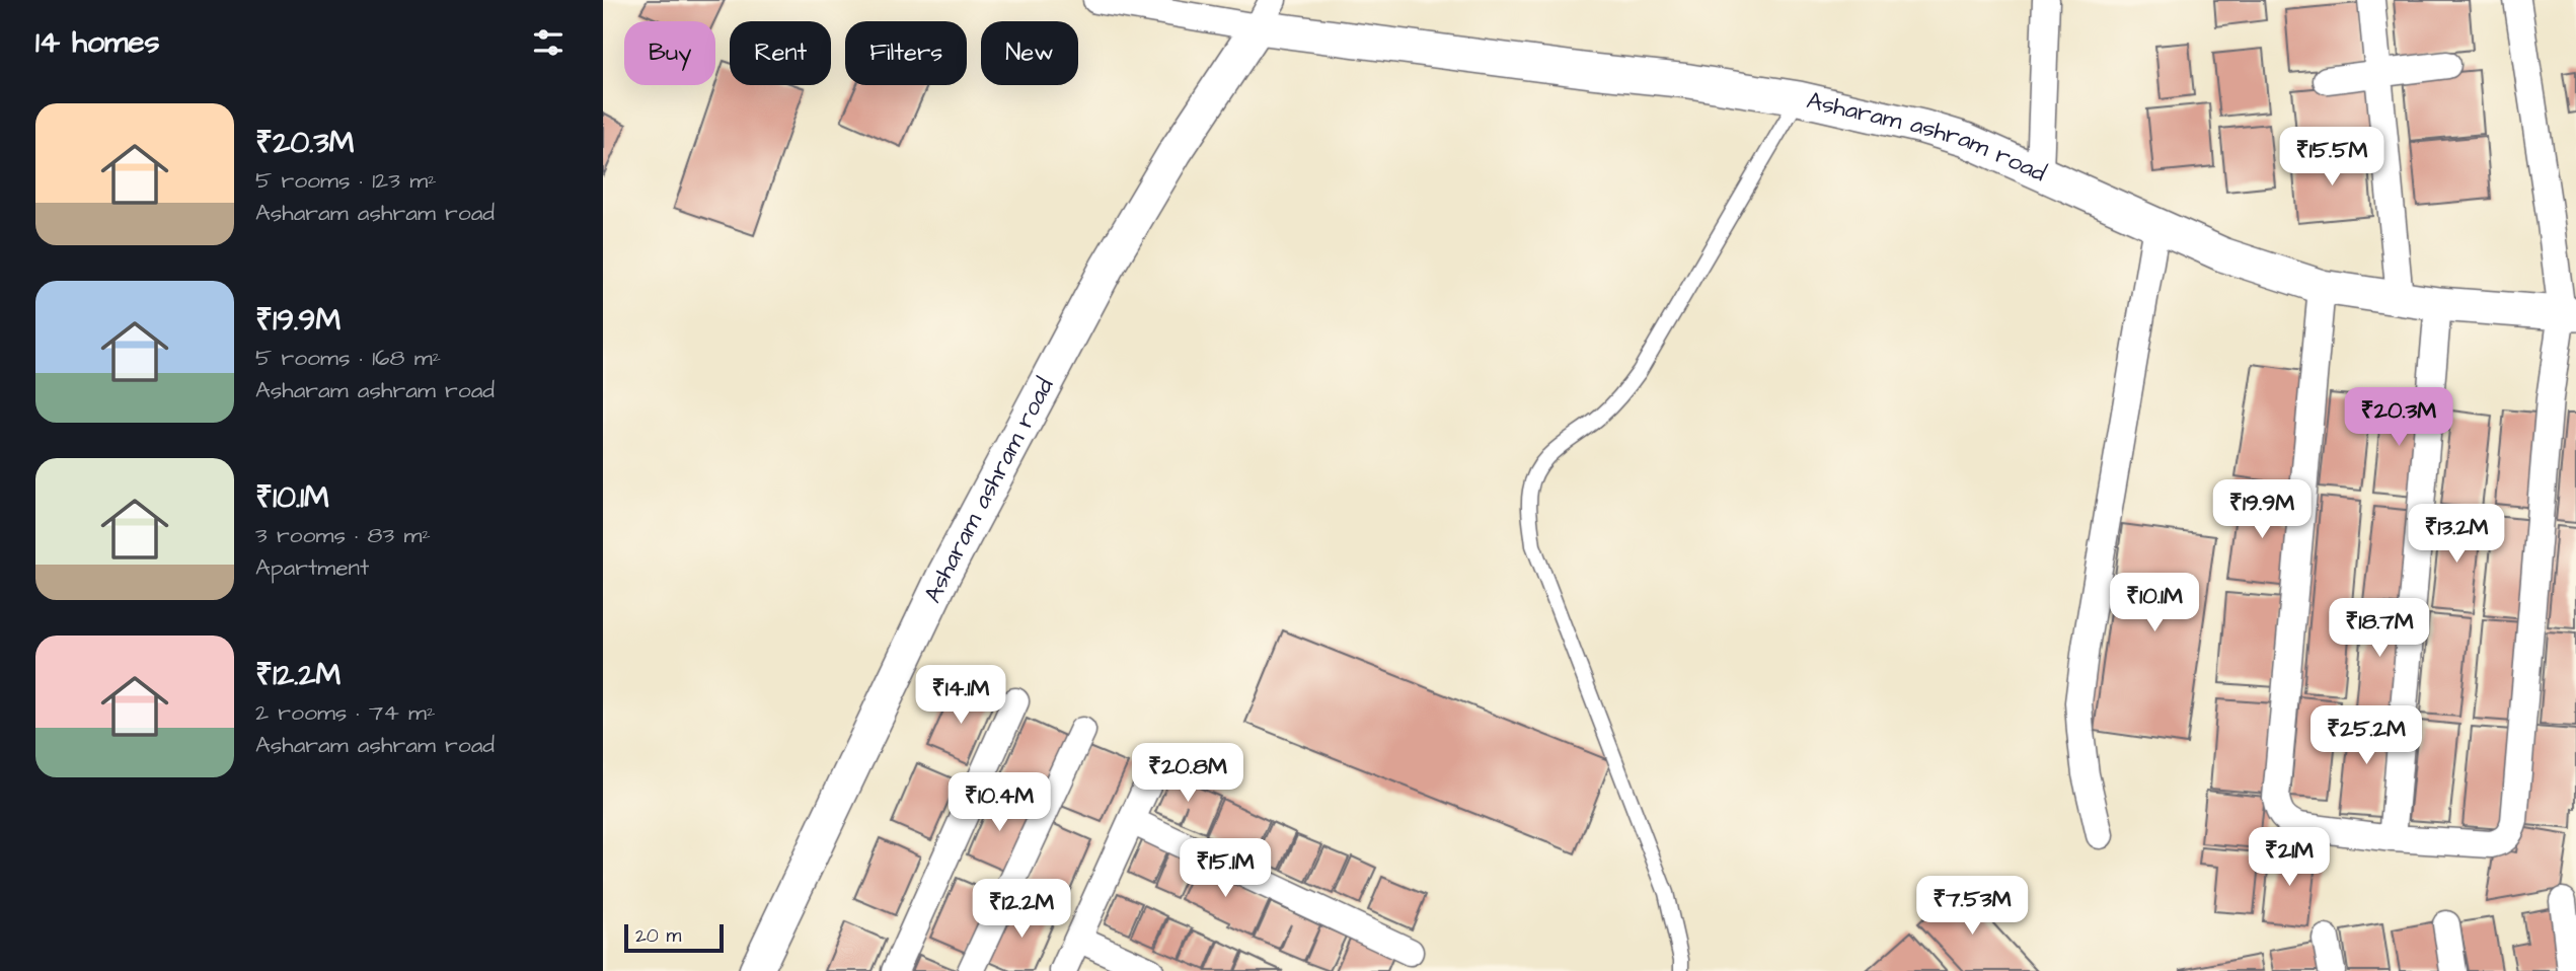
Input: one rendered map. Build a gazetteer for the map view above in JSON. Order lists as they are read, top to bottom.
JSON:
{
  "streets": {
    "street": ["Asharam ashram road"]
  },
  "scale_bar": "20 m",
  "page": {
    "heading": "14 homes",
    "chip": [
      "Buy",
      "Rent",
      "Filters",
      "New"
    ],
    "list": [
      {
        "name": "₹20.3M",
        "note": "5 rooms · 123 m² · Asharam ashram road"
      },
      {
        "name": "₹19.9M",
        "note": "5 rooms · 168 m² · Asharam ashram road"
      },
      {
        "name": "₹10.1M",
        "note": "3 rooms · 83 m² · Apartment"
      },
      {
        "name": "₹12.2M",
        "note": "2 rooms · 74 m² · Asharam ashram road"
      }
    ],
    "price": [
      "₹15.5M",
      "₹20.3M",
      "₹19.9M",
      "₹13.2M",
      "₹10.1M",
      "₹18.7M",
      "₹14.1M",
      "₹25.2M",
      "₹20.8M",
      "₹10.4M",
      "₹21M",
      "₹15.1M",
      "₹7.53M",
      "₹12.2M"
    ],
    "scale": "20 m"
  }
}
